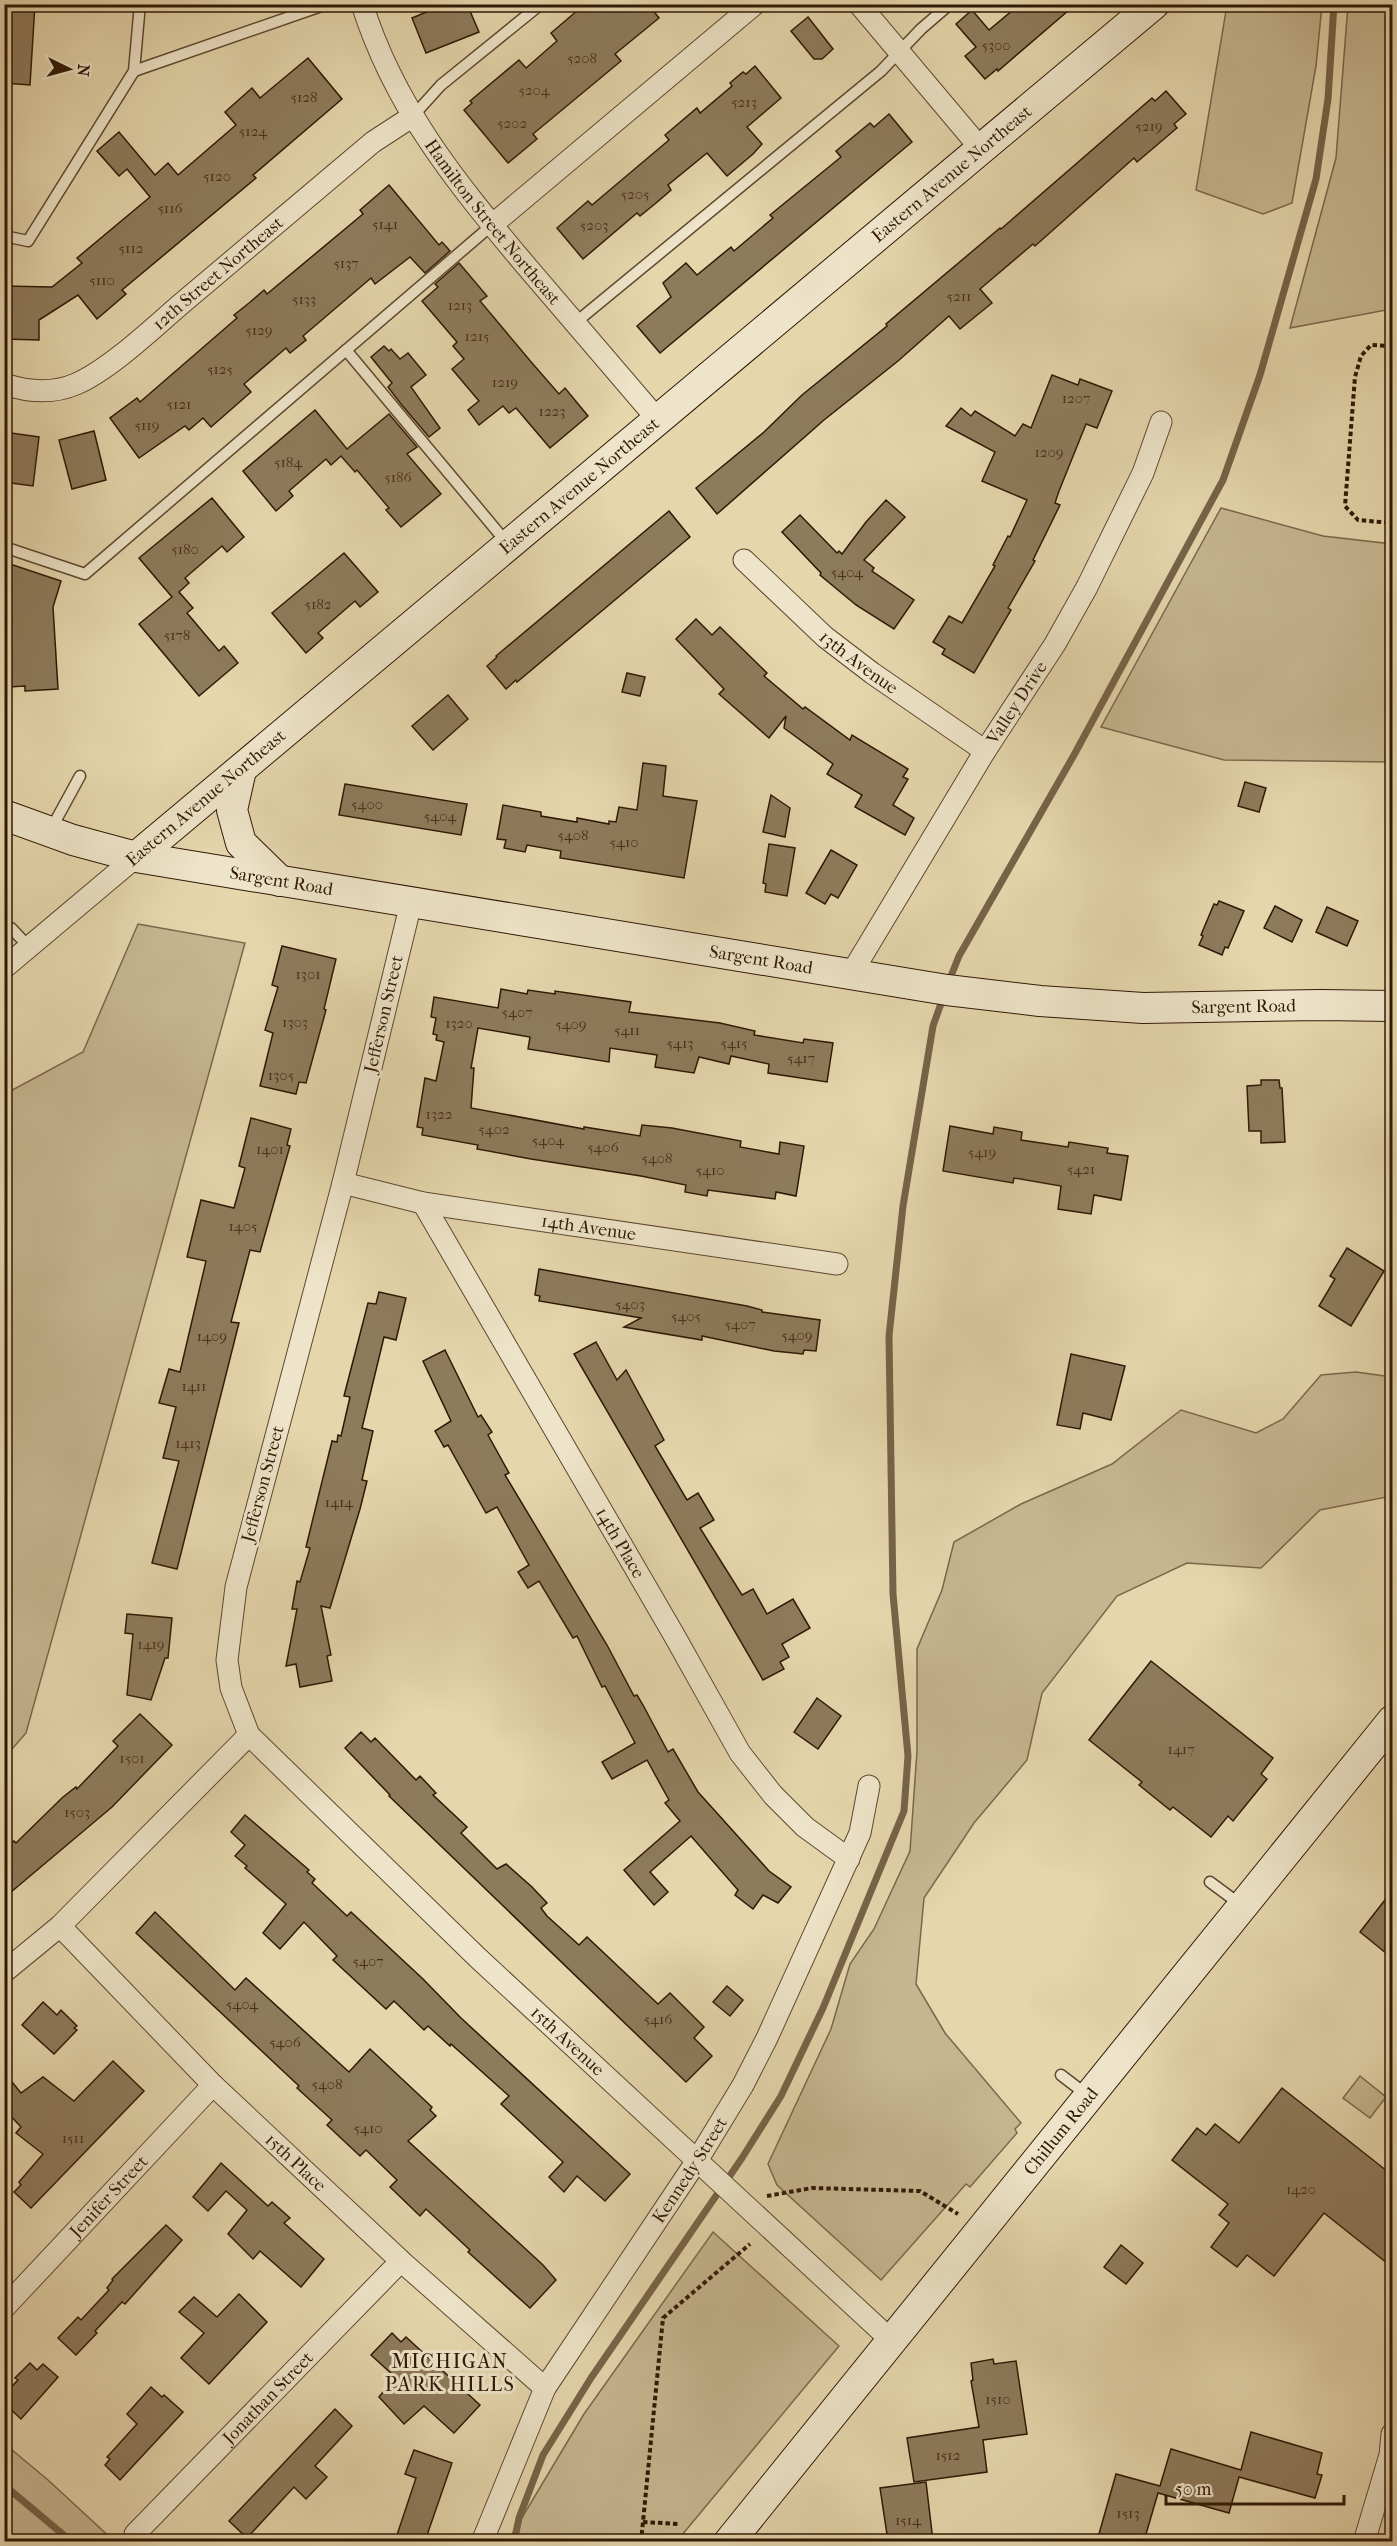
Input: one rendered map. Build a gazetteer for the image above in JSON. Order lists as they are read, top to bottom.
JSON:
{
  "streets": {
    "main road": ["Eastern Avenue Northeast", "Sargent Road", "Chillum Road"],
    "street": [
      "Hamilton Street Northeast",
      "12th Street Northeast",
      "13th Avenue",
      "Valley Drive",
      "Jefferson Street",
      "14th Avenue",
      "14th Place",
      "15th Avenue",
      "15th Place",
      "Kennedy Street",
      "Jenifer Street",
      "Jonathan Street"
    ]
  },
  "crossings": [
    ["Eastern Avenue Northeast", "Hamilton Street Northeast"],
    ["Eastern Avenue Northeast", "Sargent Road"],
    ["Hamilton Street Northeast", "12th Street Northeast"],
    ["13th Avenue", "Valley Drive"],
    ["Valley Drive", "Sargent Road"],
    ["Sargent Road", "Jefferson Street"],
    ["Jefferson Street", "14th Avenue"],
    ["Jefferson Street", "15th Avenue"],
    ["14th Avenue", "14th Place"],
    ["14th Place", "Kennedy Street"],
    ["15th Avenue", "Chillum Road"],
    ["15th Avenue", "Kennedy Street"],
    ["15th Place", "Kennedy Street"],
    ["15th Place", "Jenifer Street"],
    ["15th Place", "Jonathan Street"]
  ],
  "districts": ["MICHIGAN PARK HILLS"],
  "house_numbers": [
    "5300",
    "5208",
    "5204",
    "5128",
    "5213",
    "5202",
    "5219",
    "5124",
    "5120",
    "5205",
    "5116",
    "5141",
    "5203",
    "5112",
    "5137",
    "5110",
    "5211",
    "5133",
    "1213",
    "5129",
    "1215",
    "5125",
    "1219",
    "1207",
    "5121",
    "1223",
    "5119",
    "1209",
    "5184",
    "5186",
    "5180",
    "5404",
    "5182",
    "5178",
    "5400",
    "5404",
    "5408",
    "5410",
    "1301",
    "5407",
    "1303",
    "1320",
    "5409",
    "5411",
    "5413",
    "5415",
    "5417",
    "1305",
    "1322",
    "5402",
    "5404",
    "5406",
    "1401",
    "5419",
    "5408",
    "5421",
    "5410",
    "1405",
    "5403",
    "5405",
    "5407",
    "5409",
    "1409",
    "1411",
    "1413",
    "1414",
    "1419",
    "1417",
    "1501",
    "1503",
    "5407",
    "5404",
    "5416",
    "5406",
    "5408",
    "5410",
    "1511",
    "1420",
    "1510",
    "1512",
    "1513",
    "1514"
  ],
  "scale_bar": "50 m",
  "north": "right"
}
